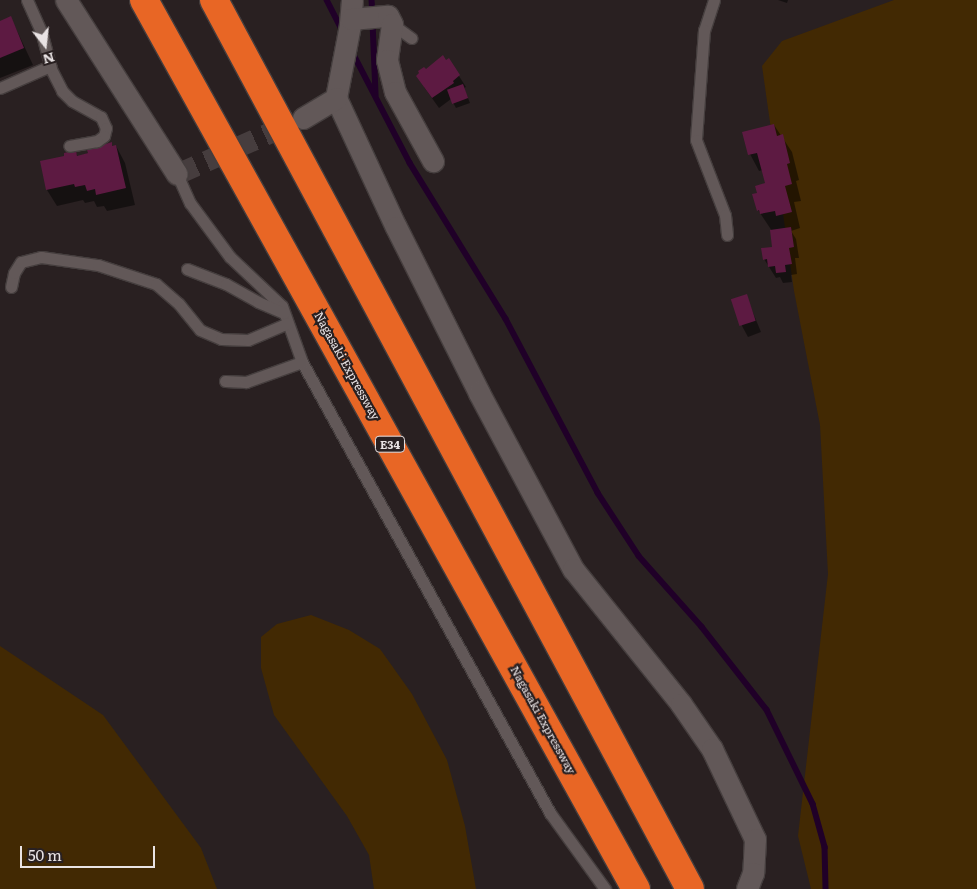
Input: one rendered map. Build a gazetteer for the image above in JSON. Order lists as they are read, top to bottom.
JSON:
{
  "streets": {
    "highway": ["Nagasaki Expressway", "E34"]
  },
  "scale_bar": "50 m",
  "north": "bottom"
}
